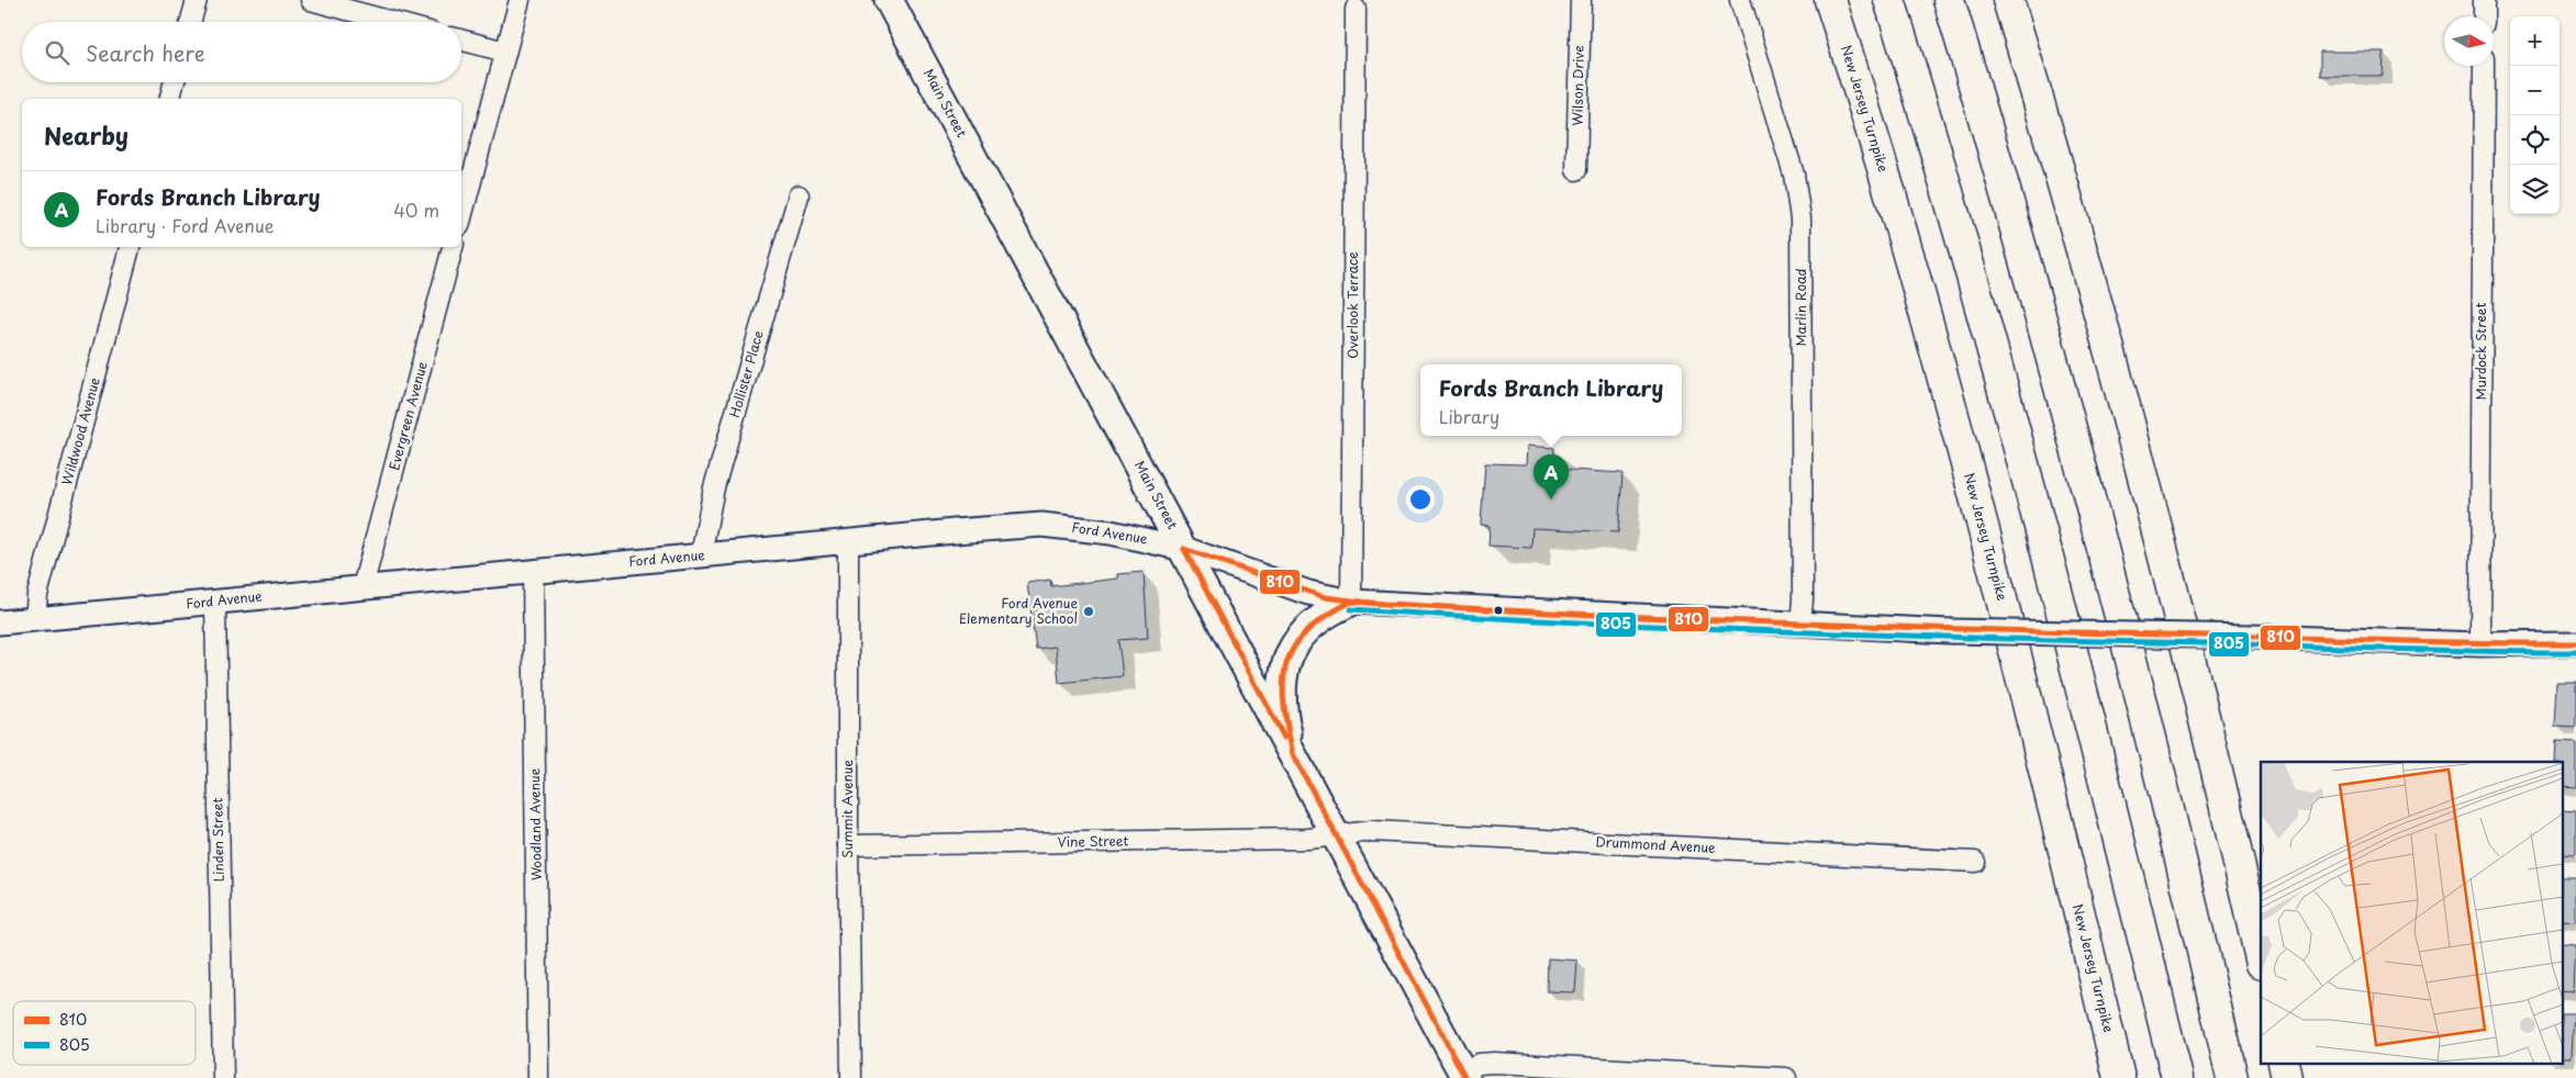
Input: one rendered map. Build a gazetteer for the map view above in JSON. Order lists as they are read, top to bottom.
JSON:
{
  "streets": {
    "highway": ["New Jersey Turnpike"],
    "main road": ["Main Street"],
    "street": [
      "Wilson Drive",
      "Overlook Terrace",
      "Marlin Road",
      "Murdock Street",
      "Hollister Place",
      "Evergreen Avenue",
      "Wildwood Avenue",
      "Ford Avenue",
      "Summit Avenue",
      "Woodland Avenue",
      "Linden Street",
      "Vine Street",
      "Drummond Avenue"
    ]
  },
  "crossings": [
    ["Main Street", "Ford Avenue"],
    ["Main Street", "Vine Street"],
    ["Main Street", "Drummond Avenue"],
    ["Overlook Terrace", "Ford Avenue"],
    ["Marlin Road", "Ford Avenue"],
    ["Murdock Street", "Ford Avenue"],
    ["Hollister Place", "Ford Avenue"],
    ["Evergreen Avenue", "Ford Avenue"],
    ["Wildwood Avenue", "Ford Avenue"],
    ["Ford Avenue", "Summit Avenue"],
    ["Ford Avenue", "Woodland Avenue"],
    ["Ford Avenue", "Linden Street"],
    ["Summit Avenue", "Vine Street"],
    ["Vine Street", "Drummond Avenue"]
  ],
  "places": ["Ford Avenue Elementary School"],
  "lines": ["transit line 810", "transit line 805"],
  "legend": ["810", "805"],
  "north": "right",
  "page": {
    "map_buttons": ["+", "−"],
    "search": "Search here",
    "heading": "Nearby",
    "list": [
      {
        "mark": "A",
        "name": "Fords Branch Library",
        "note": "Library · Ford Avenue",
        "value": "40 m"
      }
    ],
    "popup": ["Fords Branch Library", "Library"],
    "pins": "A"
  }
}
